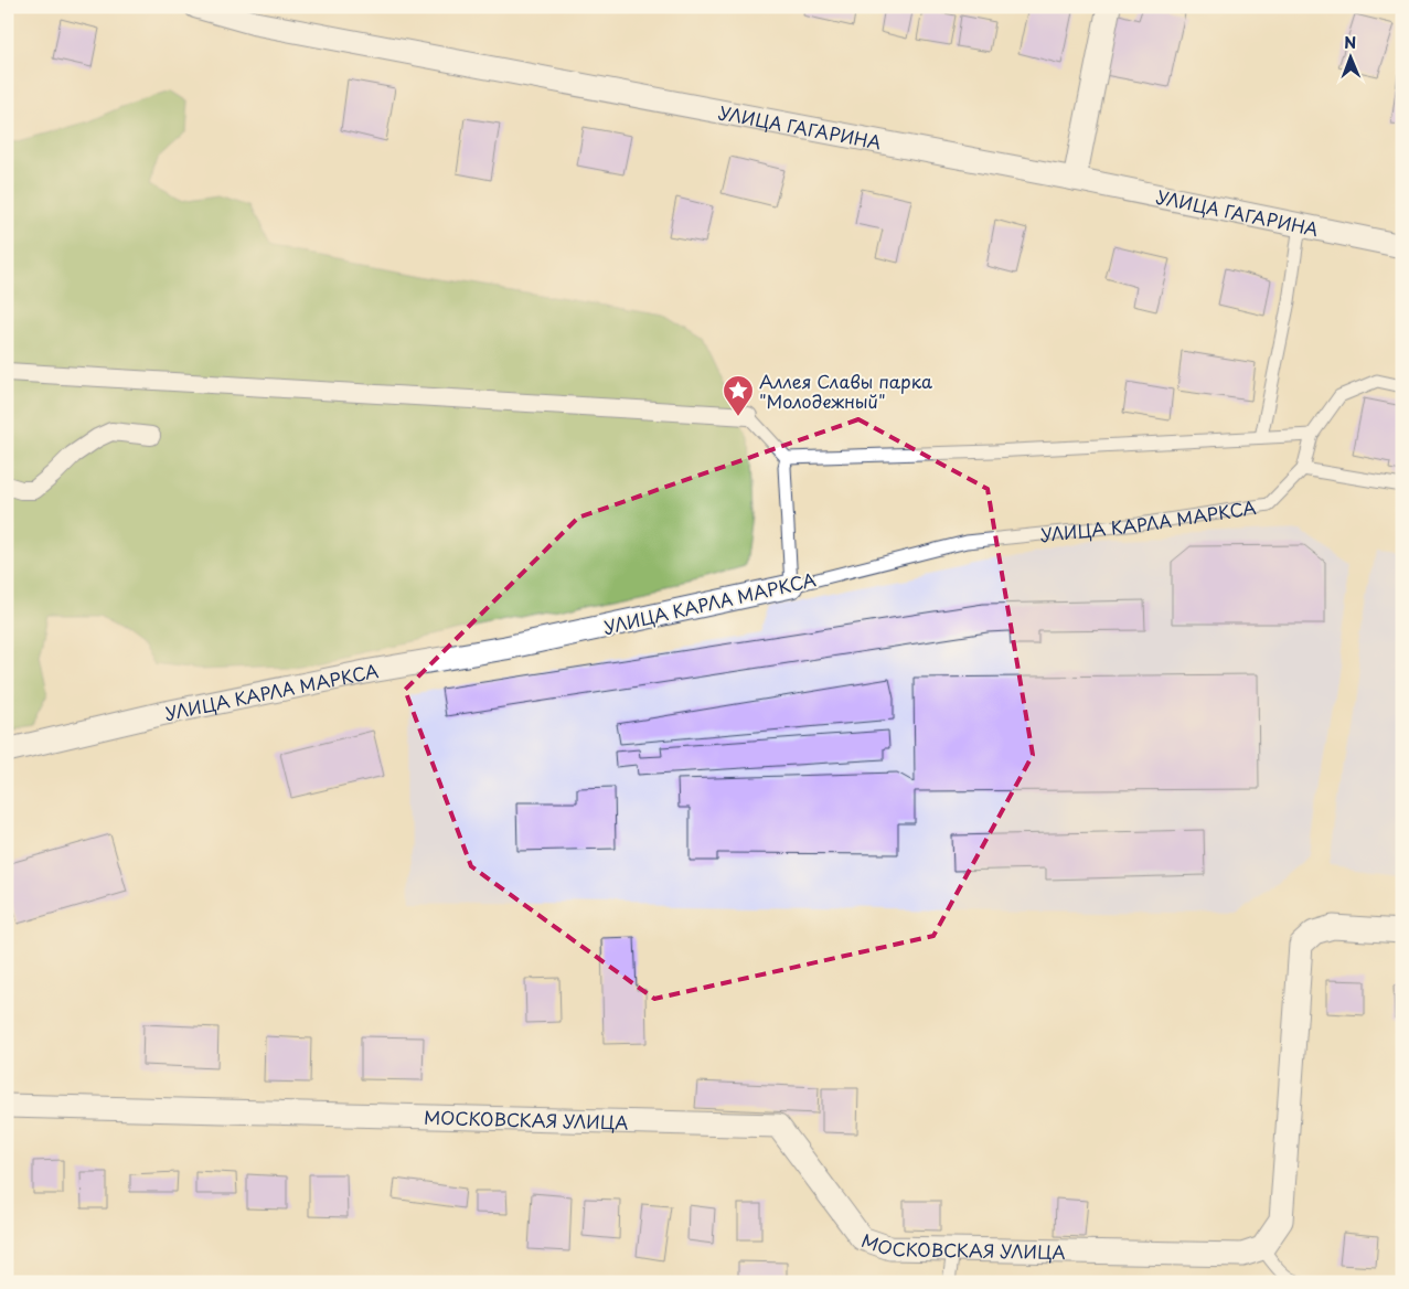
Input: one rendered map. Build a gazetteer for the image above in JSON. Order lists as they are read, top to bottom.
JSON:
{
  "streets": {
    "street": ["УЛИЦА ГАГАРИНА", "УЛИЦА КАРЛА МАРКСА", "МОСКОВСКАЯ УЛИЦА"]
  },
  "places": {
    "place": ["Аллея Славы парка \"Молодежный\""]
  },
  "north": "top"
}
